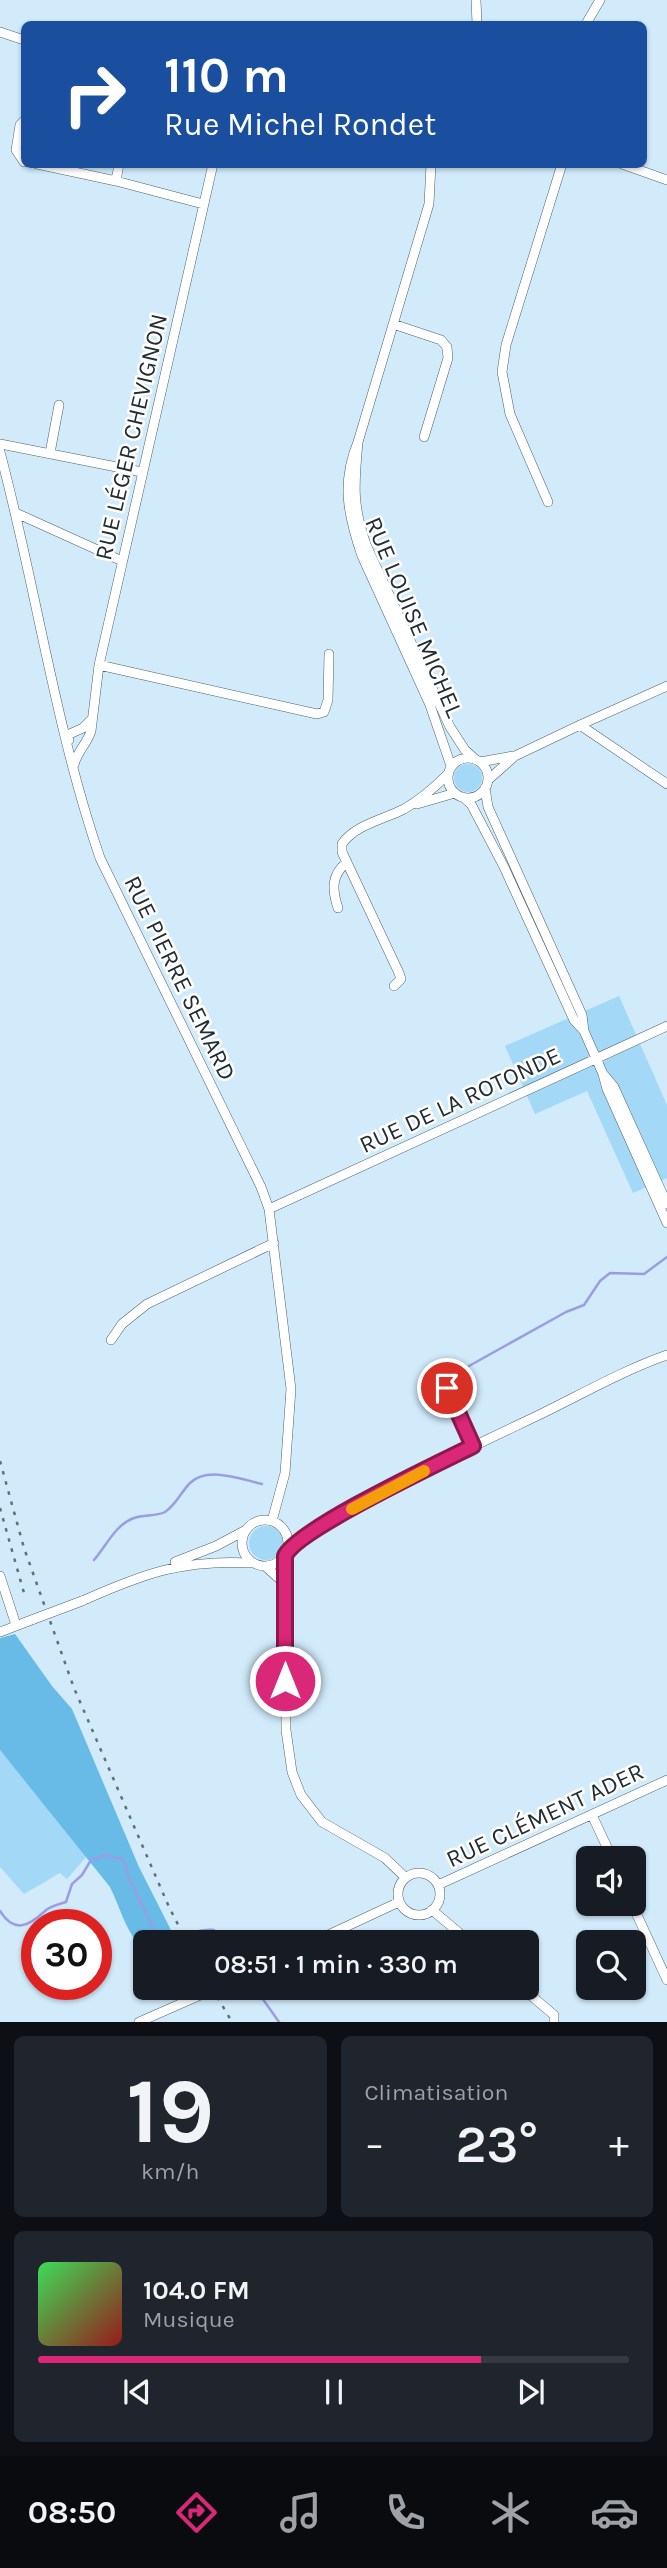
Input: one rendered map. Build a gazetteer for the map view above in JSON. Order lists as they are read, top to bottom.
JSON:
{
  "streets": {
    "street": [
      "RUE LÉGER CHEVIGNON",
      "RUE LOUISE MICHEL",
      "RUE PIERRE SEMARD",
      "RUE DE LA ROTONDE",
      "RUE CLÉMENT ADER"
    ]
  },
  "crossings": [
    ["RUE LÉGER CHEVIGNON", "RUE PIERRE SEMARD"],
    ["RUE PIERRE SEMARD", "RUE DE LA ROTONDE"]
  ],
  "page": {
    "turn": ["110 m", "Rue Michel Rondet"],
    "limit": "30",
    "trip": "08:51 · 1 min · 330 m",
    "tile": [
      ["19", "km/h"],
      "Climatisation"
    ],
    "heat": ["−", "23°", "+"],
    "song": ["104.0 FM", "Musique"],
    "tabs": "08:50"
  }
}
